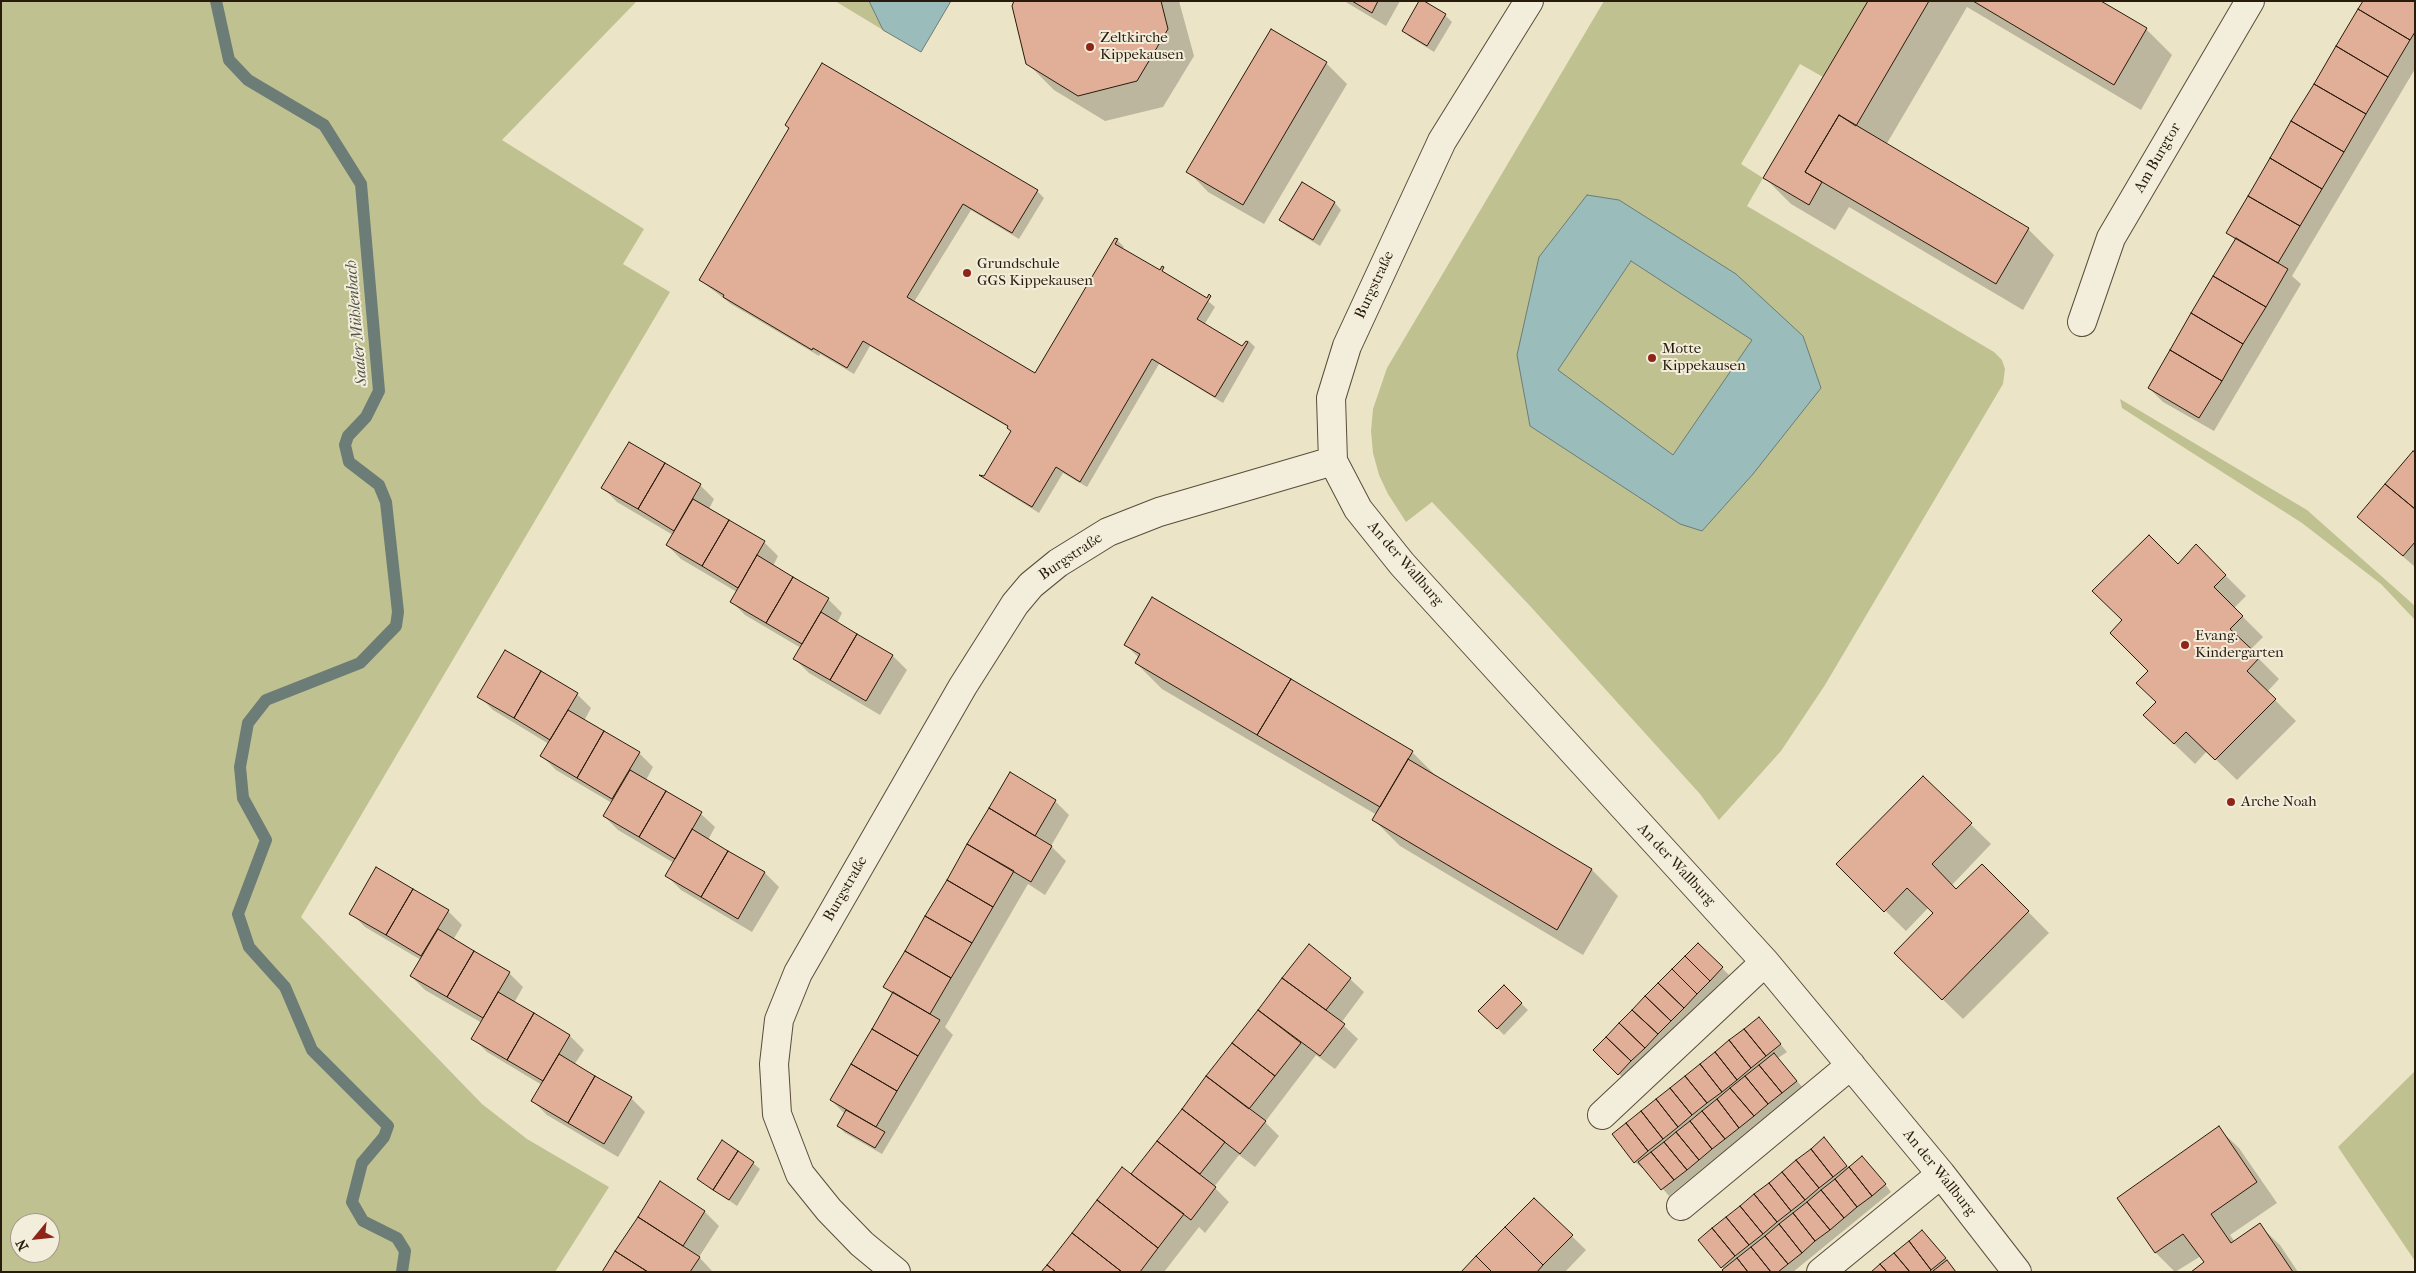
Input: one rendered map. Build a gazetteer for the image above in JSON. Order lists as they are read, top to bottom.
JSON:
{
  "streets": {
    "street": ["Am Burgtor", "Burgstraße", "An der Wallburg"]
  },
  "crossings": [
    ["Burgstraße", "An der Wallburg"]
  ],
  "water": ["Saaler Mühlenbach"],
  "places": [
    "Zeltkirche Kippekausen",
    "Grundschule GGS Kippekausen",
    "Motte Kippekausen",
    "Evang. Kindergarten",
    "Arche Noah"
  ],
  "north": "bottom left"
}
